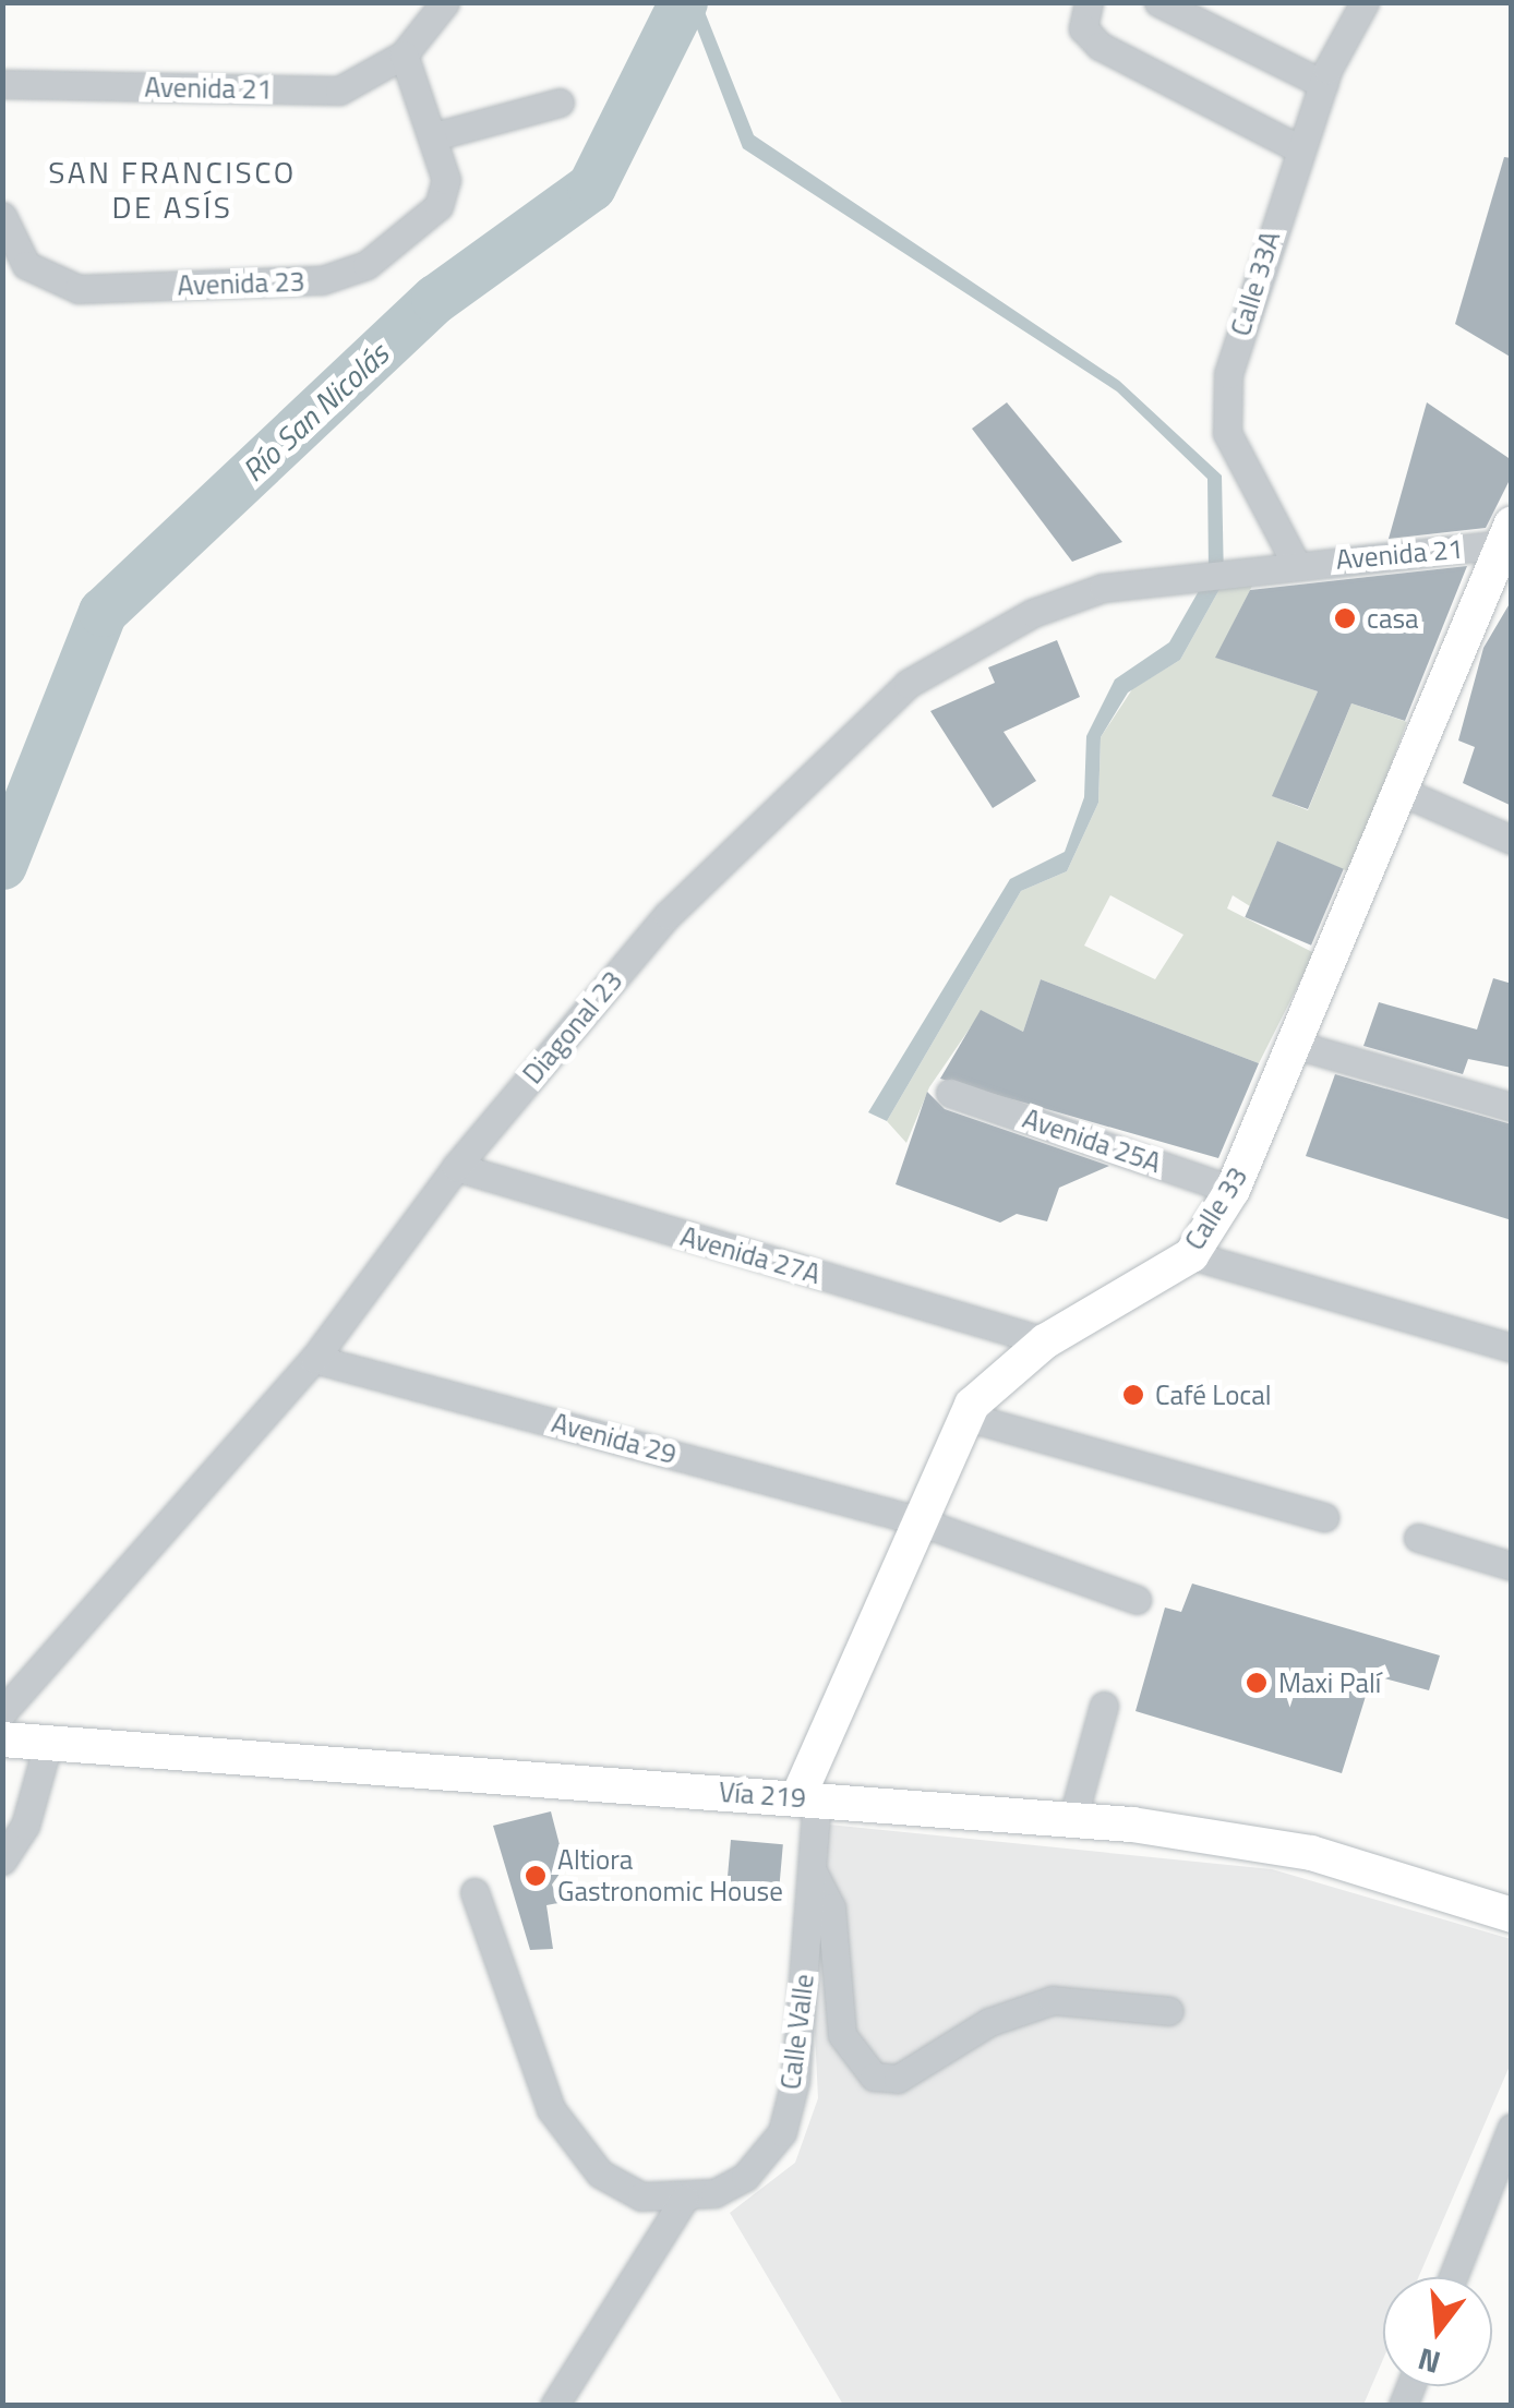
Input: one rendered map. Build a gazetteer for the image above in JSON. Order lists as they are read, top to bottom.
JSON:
{
  "streets": {
    "main road": ["Calle 33", "Vía 219"],
    "street": [
      "Avenida 21",
      "Avenida 23",
      "Calle 33A",
      "Diagonal 23",
      "Avenida 25A",
      "Avenida 27A",
      "Avenida 29",
      "Calle Valle"
    ]
  },
  "crossings": [
    ["Avenida 21", "Calle 33A"],
    ["Avenida 21", "Diagonal 23"],
    ["Avenida 21", "Calle 33"],
    ["Calle 33A", "Diagonal 23"],
    ["Diagonal 23", "Avenida 27A"],
    ["Diagonal 23", "Avenida 29"],
    ["Avenida 25A", "Calle 33"],
    ["Calle 33", "Avenida 27A"],
    ["Calle 33", "Avenida 29"],
    ["Calle 33", "Vía 219"],
    ["Calle 33", "Calle Valle"],
    ["Vía 219", "Calle Valle"]
  ],
  "districts": ["SAN FRANCISCO DE ASÍS"],
  "water": ["Río San Nicolás"],
  "places": [
    "casa",
    "Café Local",
    "Maxi Palí",
    "Altiora Gastronomic House"
  ],
  "north": "bottom"
}
